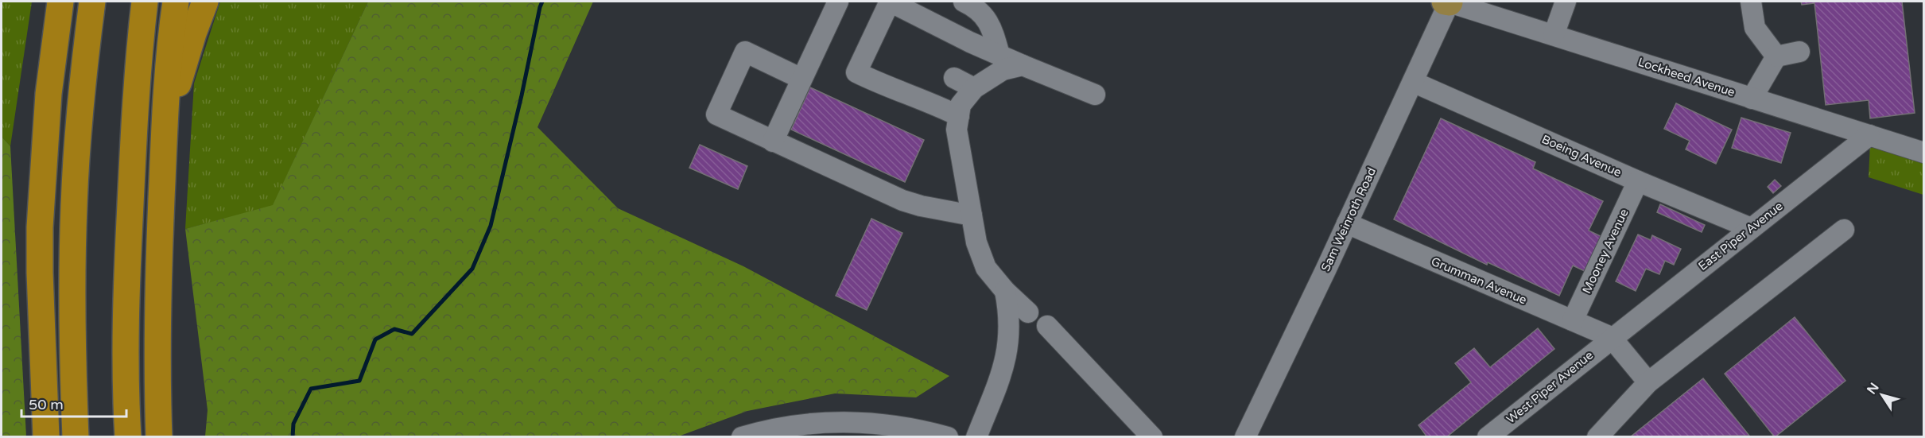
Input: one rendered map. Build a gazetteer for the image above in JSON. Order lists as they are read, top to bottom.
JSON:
{
  "streets": {
    "street": [
      "Lockheed Avenue",
      "Boeing Avenue",
      "Sam Weinroth Road",
      "East Piper Avenue",
      "Mooney Avenue",
      "Grumman Avenue",
      "West Piper Avenue"
    ]
  },
  "crossings": [
    ["Lockheed Avenue", "Sam Weinroth Road"],
    ["Lockheed Avenue", "East Piper Avenue"],
    ["Boeing Avenue", "Sam Weinroth Road"],
    ["Boeing Avenue", "East Piper Avenue"],
    ["Boeing Avenue", "Mooney Avenue"],
    ["Sam Weinroth Road", "Grumman Avenue"],
    ["East Piper Avenue", "Grumman Avenue"],
    ["East Piper Avenue", "West Piper Avenue"],
    ["Mooney Avenue", "Grumman Avenue"],
    ["Grumman Avenue", "West Piper Avenue"]
  ],
  "scale_bar": "50 m",
  "north": "top left"
}
